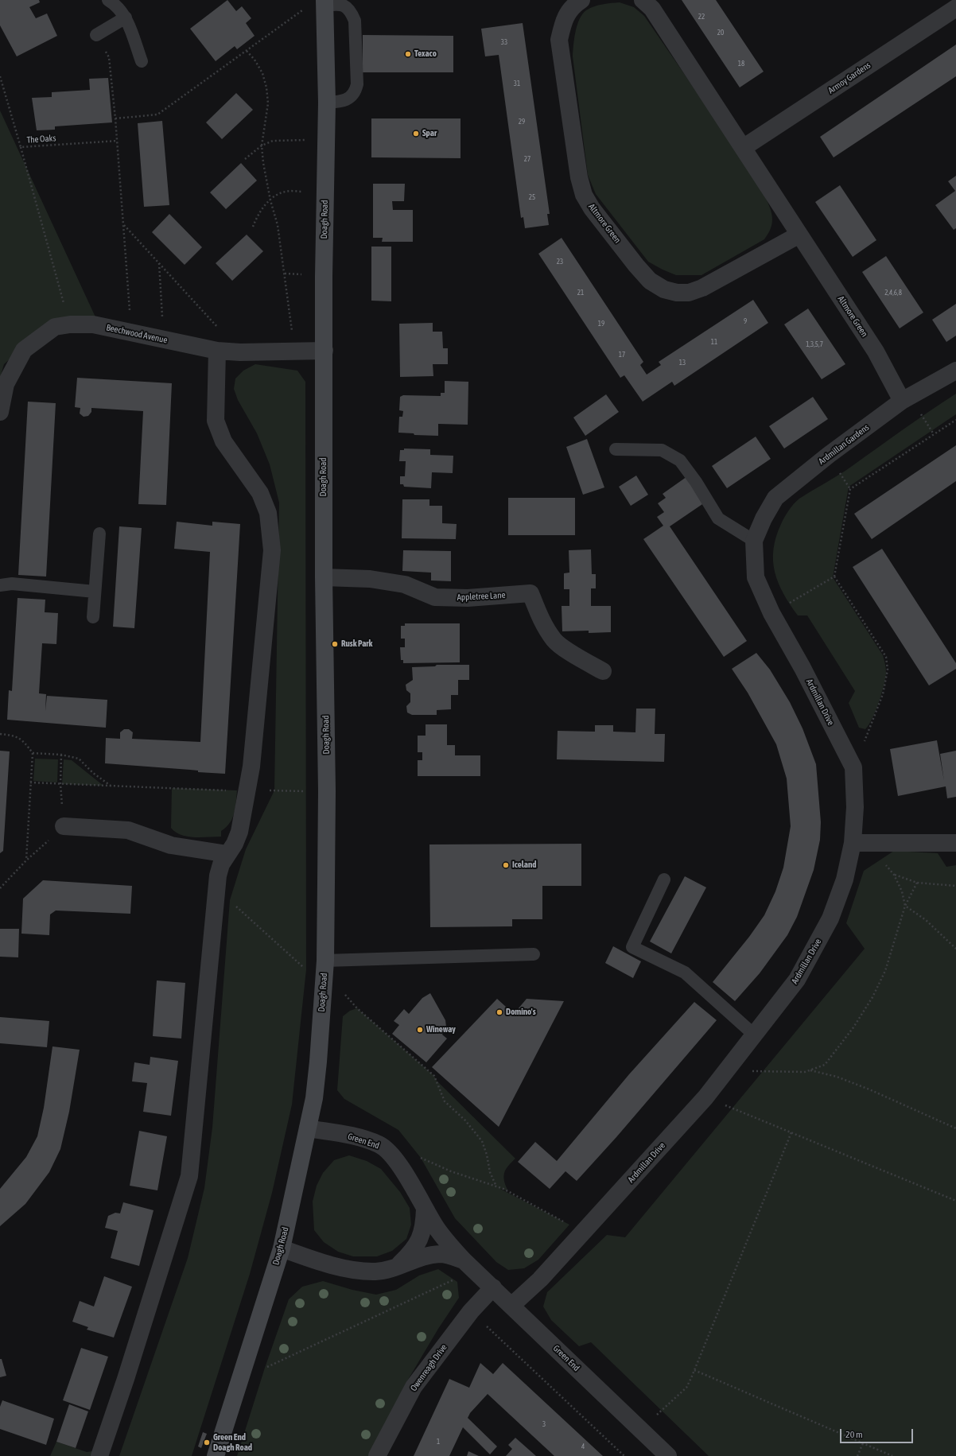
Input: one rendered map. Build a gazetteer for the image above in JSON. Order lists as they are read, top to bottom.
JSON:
{
  "streets": {
    "main road": ["Doagh Road"],
    "street": [
      "Armoy Gardens",
      "Altmore Green",
      "Beechwood Avenue",
      "Ardmillan Gardens",
      "Appletree Lane",
      "Ardmillan Drive",
      "Green End",
      "Owenreagh Drive"
    ],
    "path": ["The Oaks"]
  },
  "crossings": [
    ["Armoy Gardens", "Altmore Green"],
    ["Doagh Road", "Beechwood Avenue"],
    ["Doagh Road", "Appletree Lane"],
    ["Doagh Road", "Green End"],
    ["Altmore Green", "Ardmillan Gardens"],
    ["Ardmillan Gardens", "Ardmillan Drive"],
    ["Ardmillan Drive", "Green End"],
    ["Green End", "Owenreagh Drive"]
  ],
  "places": [
    "Texaco",
    "Spar",
    "Rusk Park",
    "Iceland",
    "Domino's",
    "Wineway",
    "Green End Doagh Road"
  ],
  "house_numbers": [
    "22",
    "20",
    "33",
    "18",
    "31",
    "29",
    "27",
    "25",
    "23",
    "21",
    "2,4,6,8",
    "9",
    "19",
    "11",
    "1,3,5,7",
    "17",
    "13",
    "3",
    "1",
    "4"
  ],
  "scale_bar": "20 m"
}
